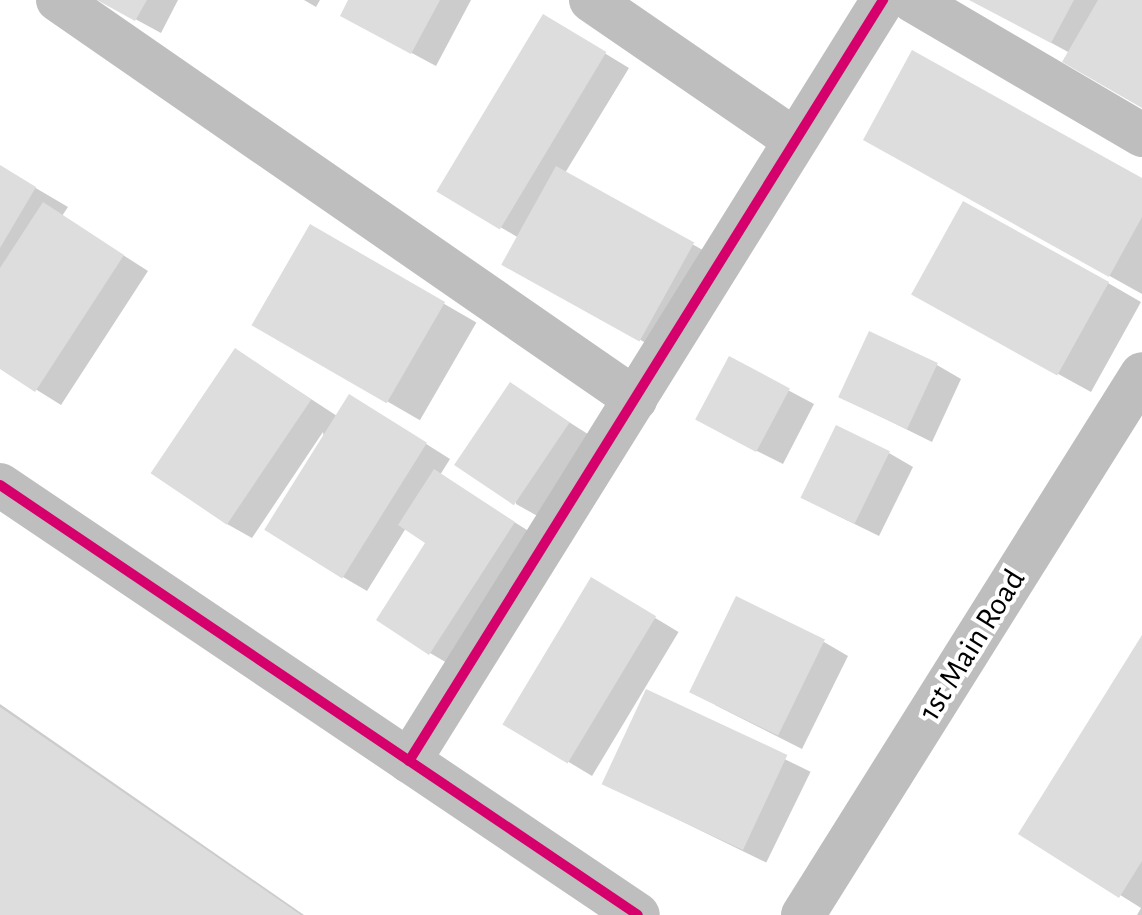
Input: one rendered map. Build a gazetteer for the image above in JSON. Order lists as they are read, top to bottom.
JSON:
{
  "streets": {
    "street": ["1st Main Road"]
  }
}
